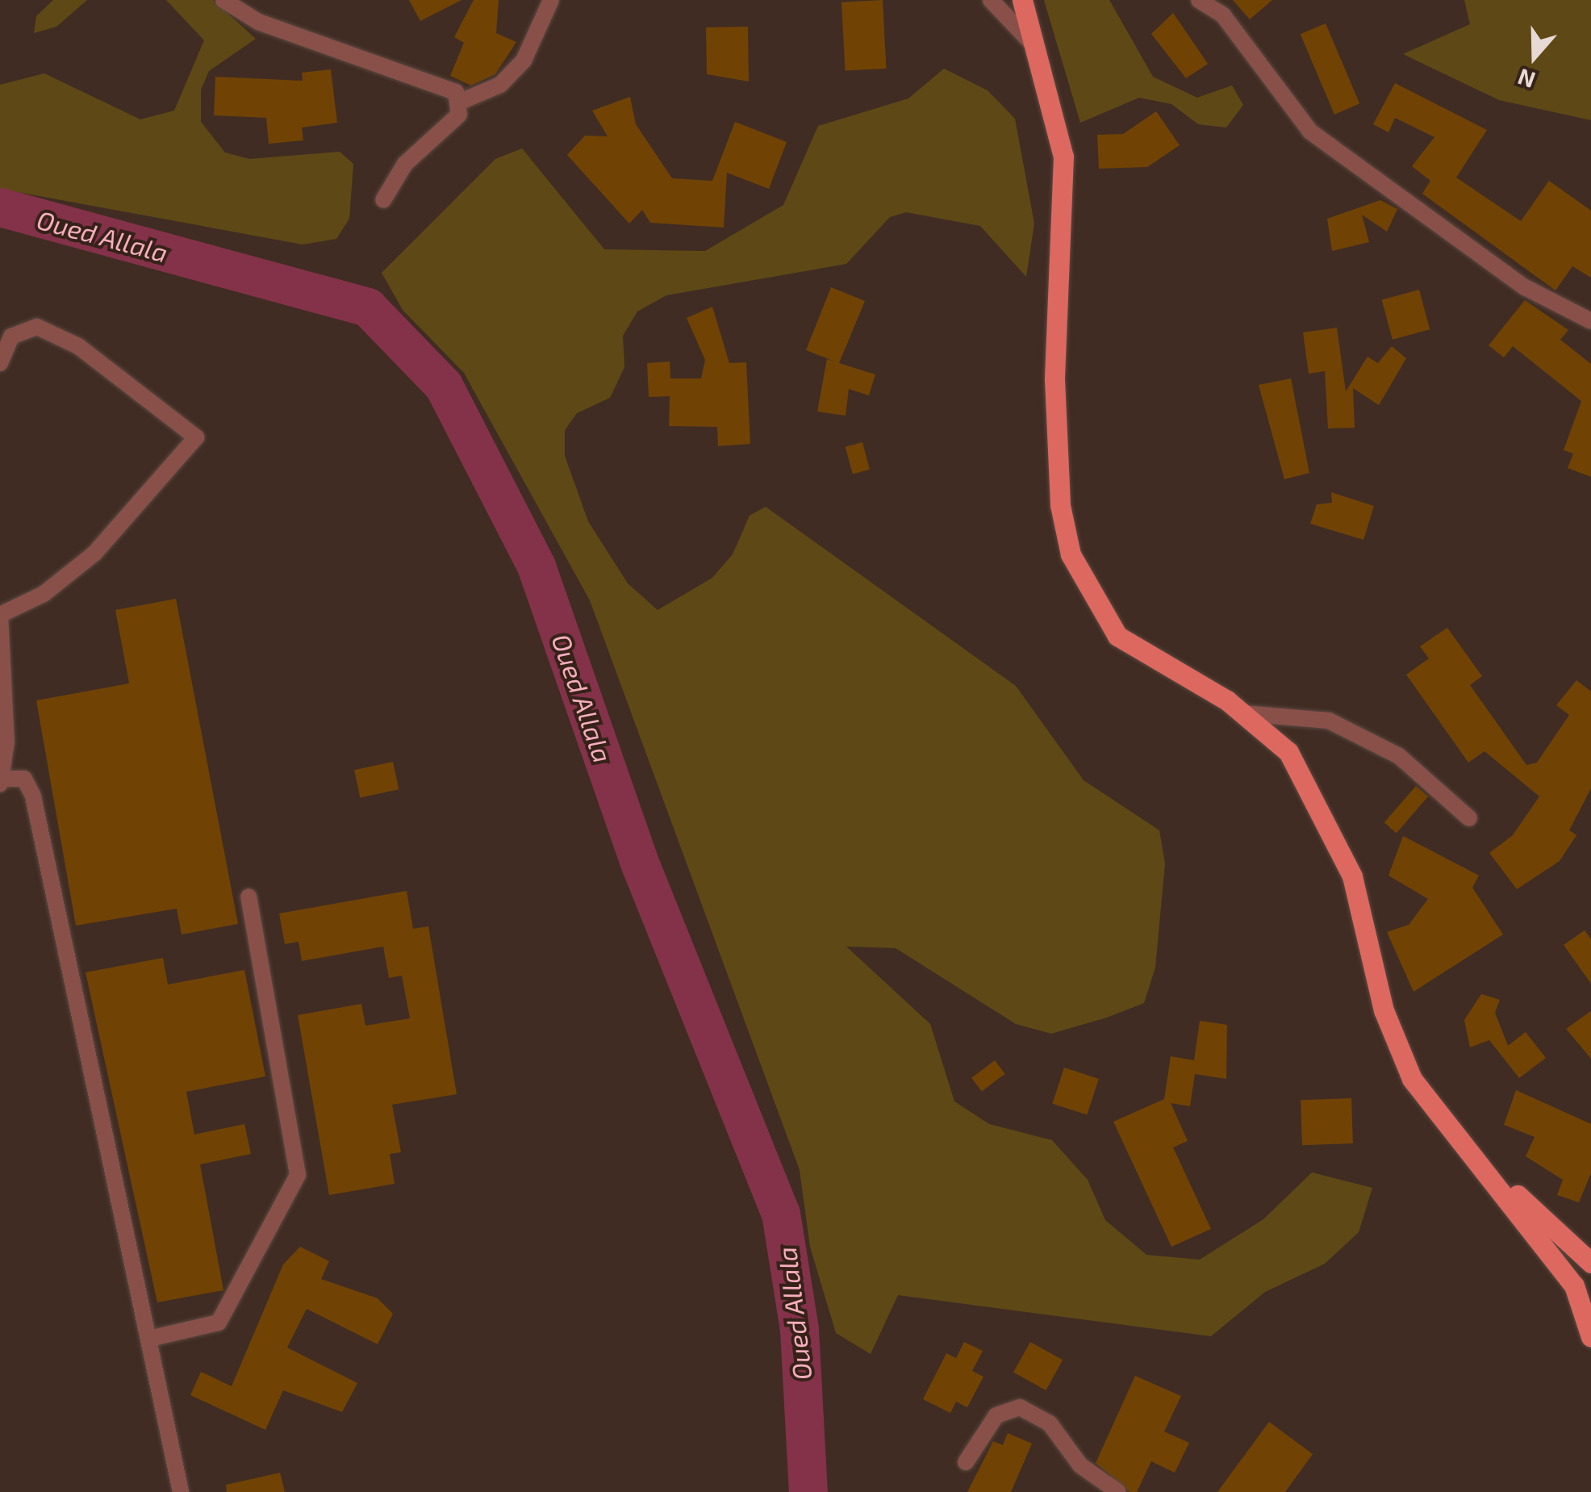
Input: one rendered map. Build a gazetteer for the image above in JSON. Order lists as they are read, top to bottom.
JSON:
{
  "water": ["Oued Allala"],
  "north": "bottom"
}
